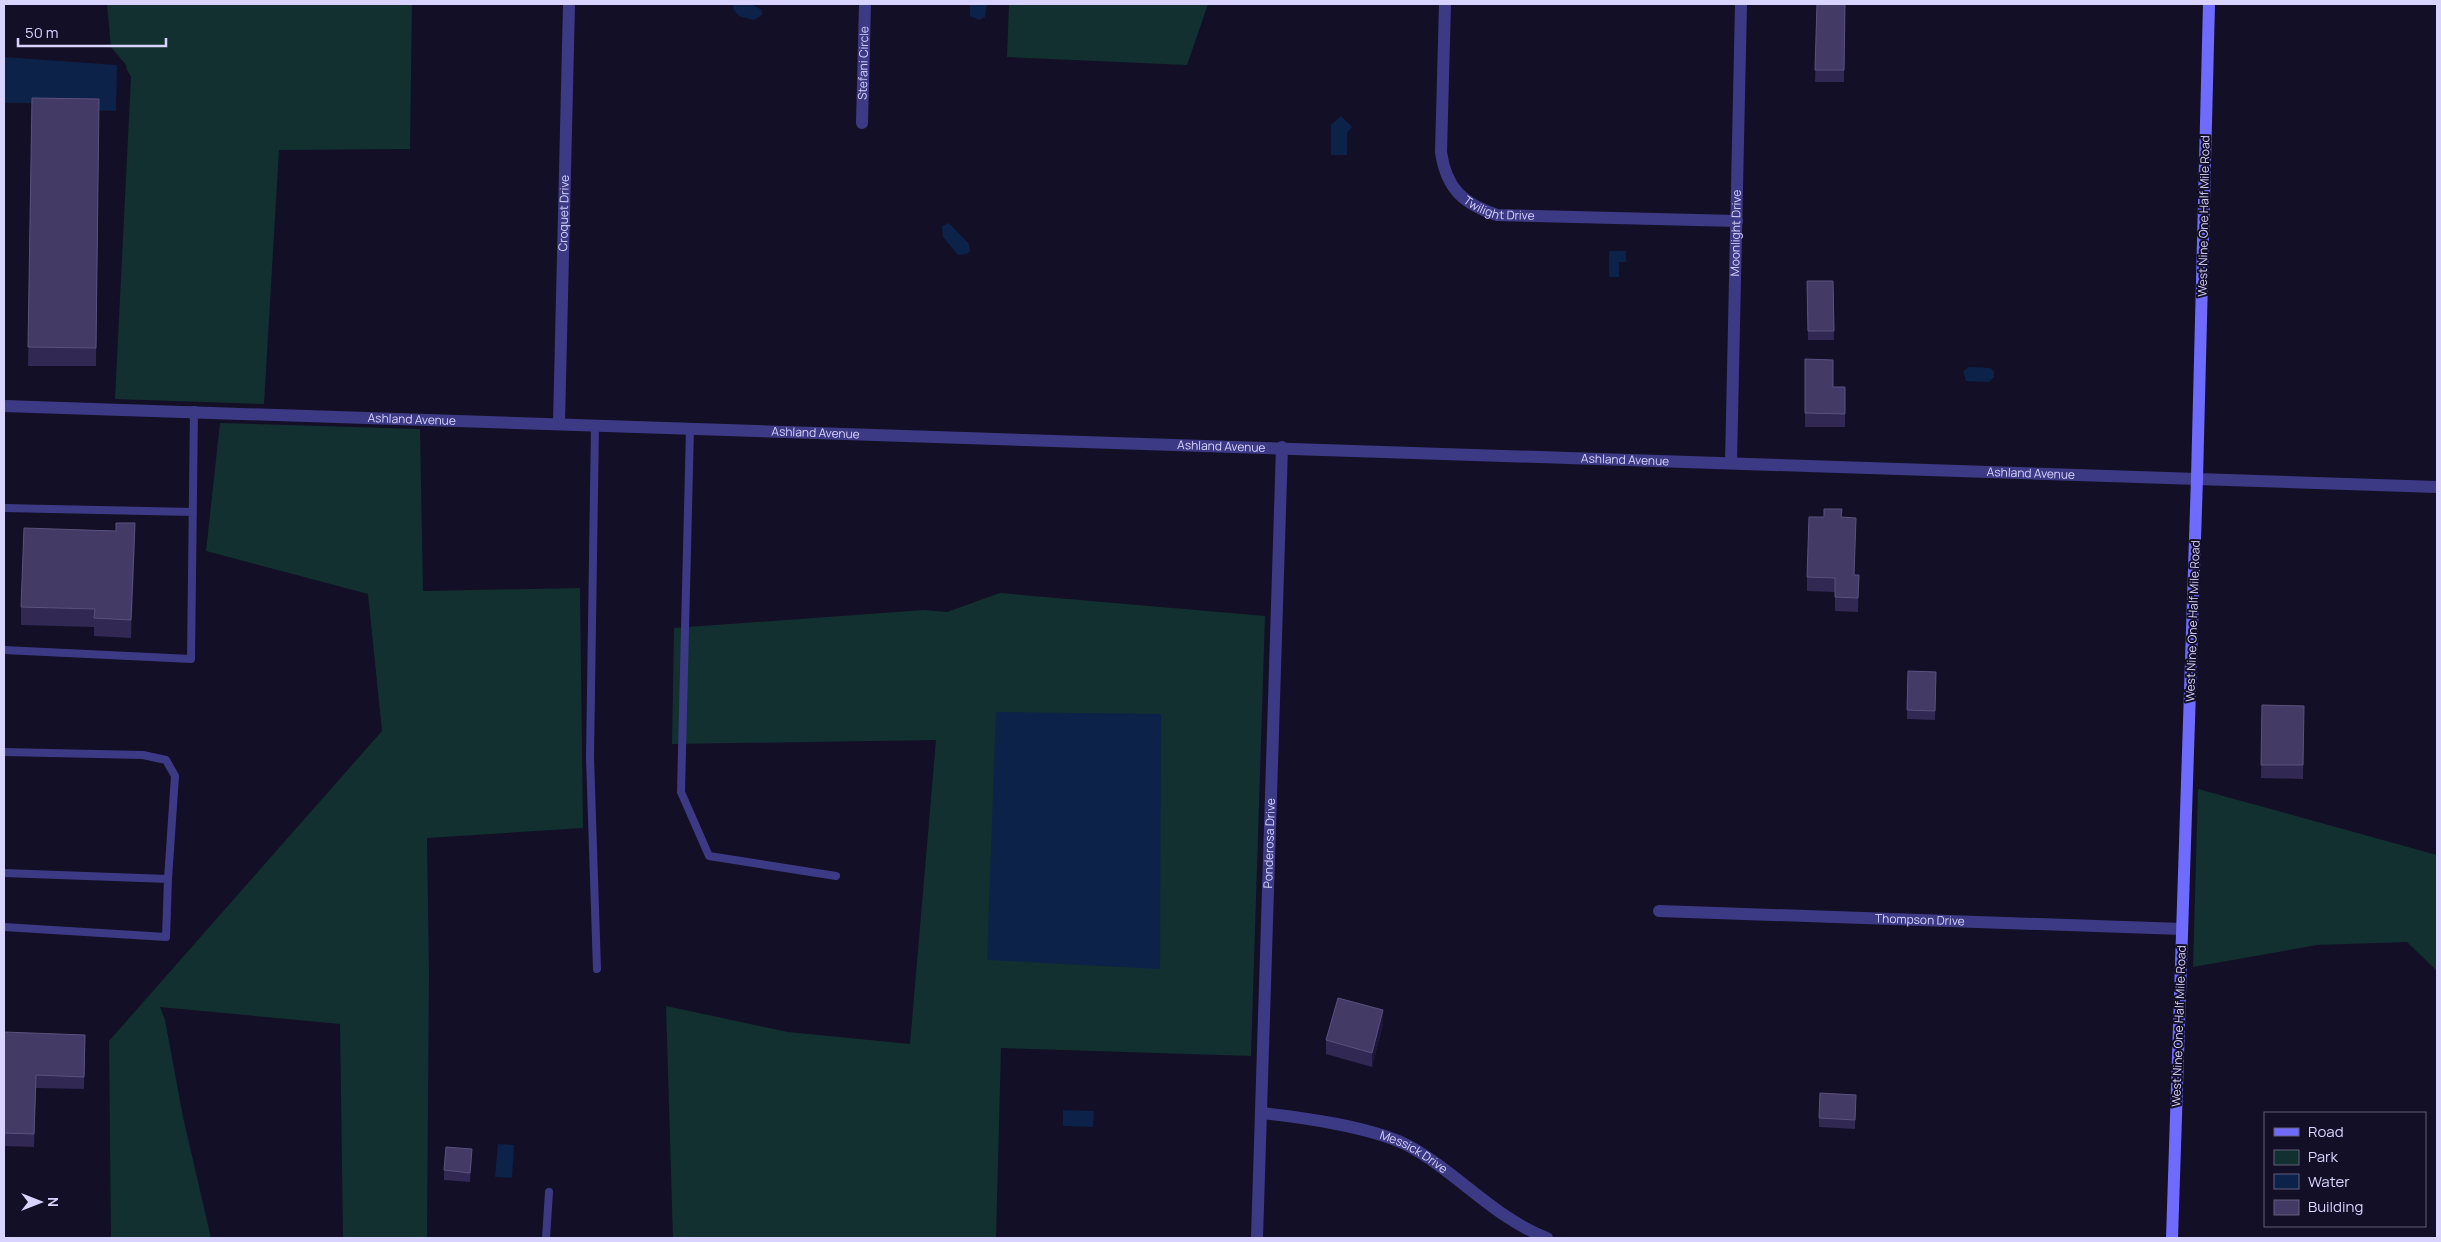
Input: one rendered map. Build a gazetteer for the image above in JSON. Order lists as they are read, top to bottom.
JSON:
{
  "streets": {
    "street": [
      "Stefani Circle",
      "Twilight Drive",
      "Croquet Drive",
      "West Nine One Half Mile Road",
      "Moonlight Drive",
      "Ashland Avenue",
      "Ponderosa Drive",
      "Thompson Drive",
      "Messick Drive"
    ]
  },
  "crossings": [
    ["Twilight Drive", "Moonlight Drive"],
    ["Croquet Drive", "Ashland Avenue"],
    ["West Nine One Half Mile Road", "Ashland Avenue"],
    ["West Nine One Half Mile Road", "Thompson Drive"],
    ["Moonlight Drive", "Ashland Avenue"],
    ["Ashland Avenue", "Ponderosa Drive"],
    ["Ponderosa Drive", "Messick Drive"]
  ],
  "legend": [
    "Road",
    "Park",
    "Water",
    "Building"
  ],
  "scale_bar": "50 m",
  "north": "right"
}
